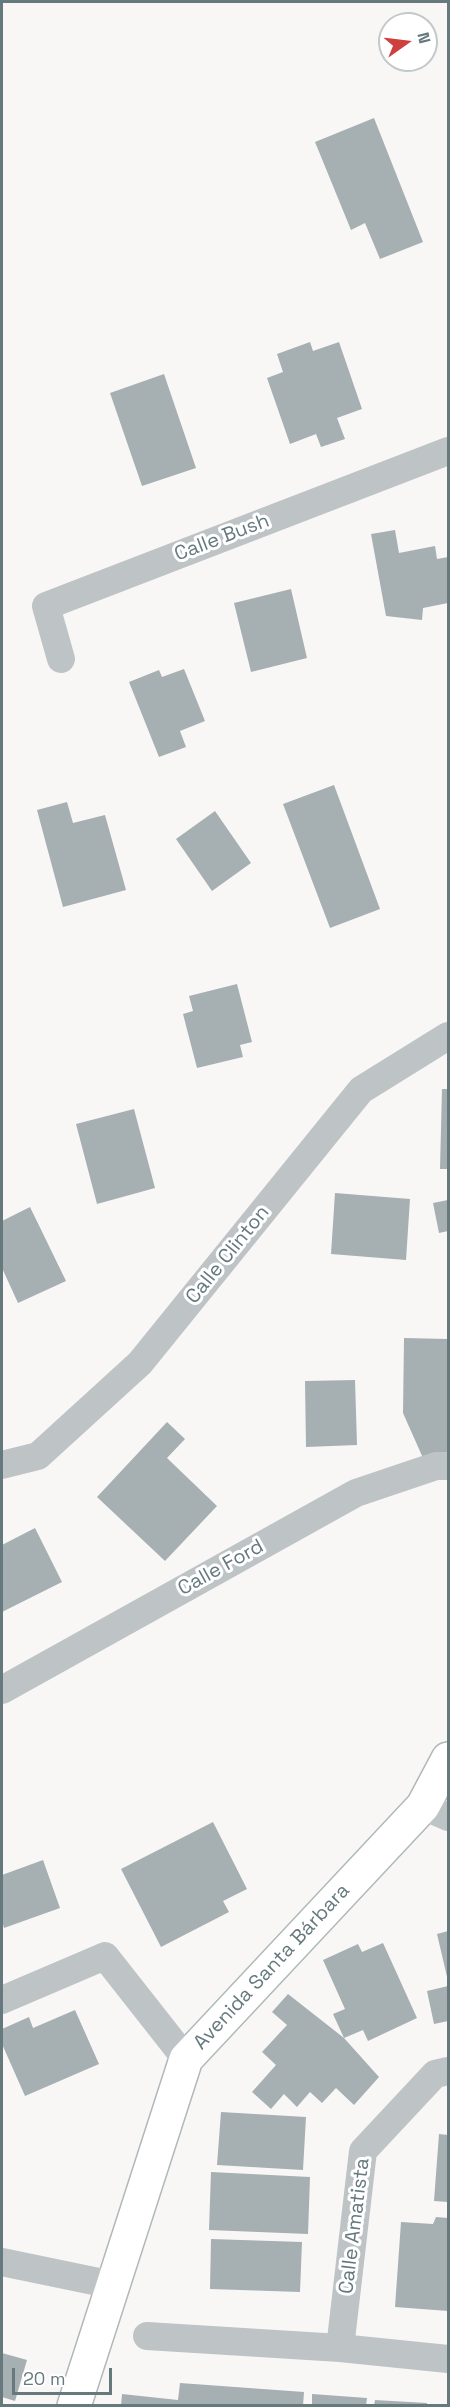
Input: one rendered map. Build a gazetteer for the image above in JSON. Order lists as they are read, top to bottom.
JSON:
{
  "streets": {
    "street": [
      "Calle Bush",
      "Calle Clinton",
      "Calle Ford",
      "Avenida Santa Bárbara",
      "Calle Amatista"
    ]
  },
  "scale_bar": "20 m",
  "north": "right"
}
